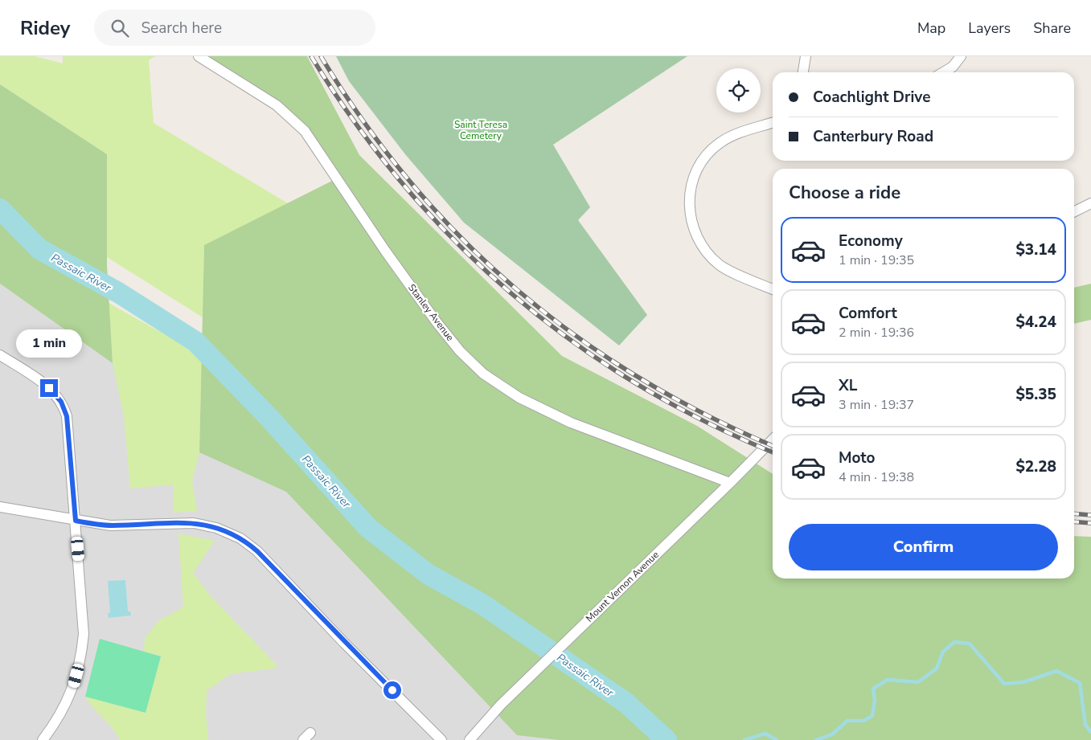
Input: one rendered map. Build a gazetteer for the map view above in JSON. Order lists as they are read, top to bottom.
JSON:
{
  "streets": {
    "street": ["Stanley Avenue", "Mount Vernon Avenue"]
  },
  "crossings": [
    ["Stanley Avenue", "Mount Vernon Avenue"]
  ],
  "water": ["Passaic River"],
  "parks": ["Saint Teresa Cemetery"],
  "page": {
    "header": "Ridey",
    "search": "Search here",
    "nav": ["Map", "Layers", "Share"],
    "banner": ["Coachlight Drive", "Canterbury Road"],
    "heading": "Choose a ride",
    "list": [
      {
        "name": "Economy",
        "note": "1 min · 19:35",
        "value": "$3.14"
      },
      {
        "name": "Comfort",
        "note": "2 min · 19:36",
        "value": "$4.24"
      },
      {
        "name": "XL",
        "note": "3 min · 19:37",
        "value": "$5.35"
      },
      {
        "name": "Moto",
        "note": "4 min · 19:38",
        "value": "$2.28"
      }
    ],
    "bubble": "1 min",
    "buttons": "Confirm"
  }
}
